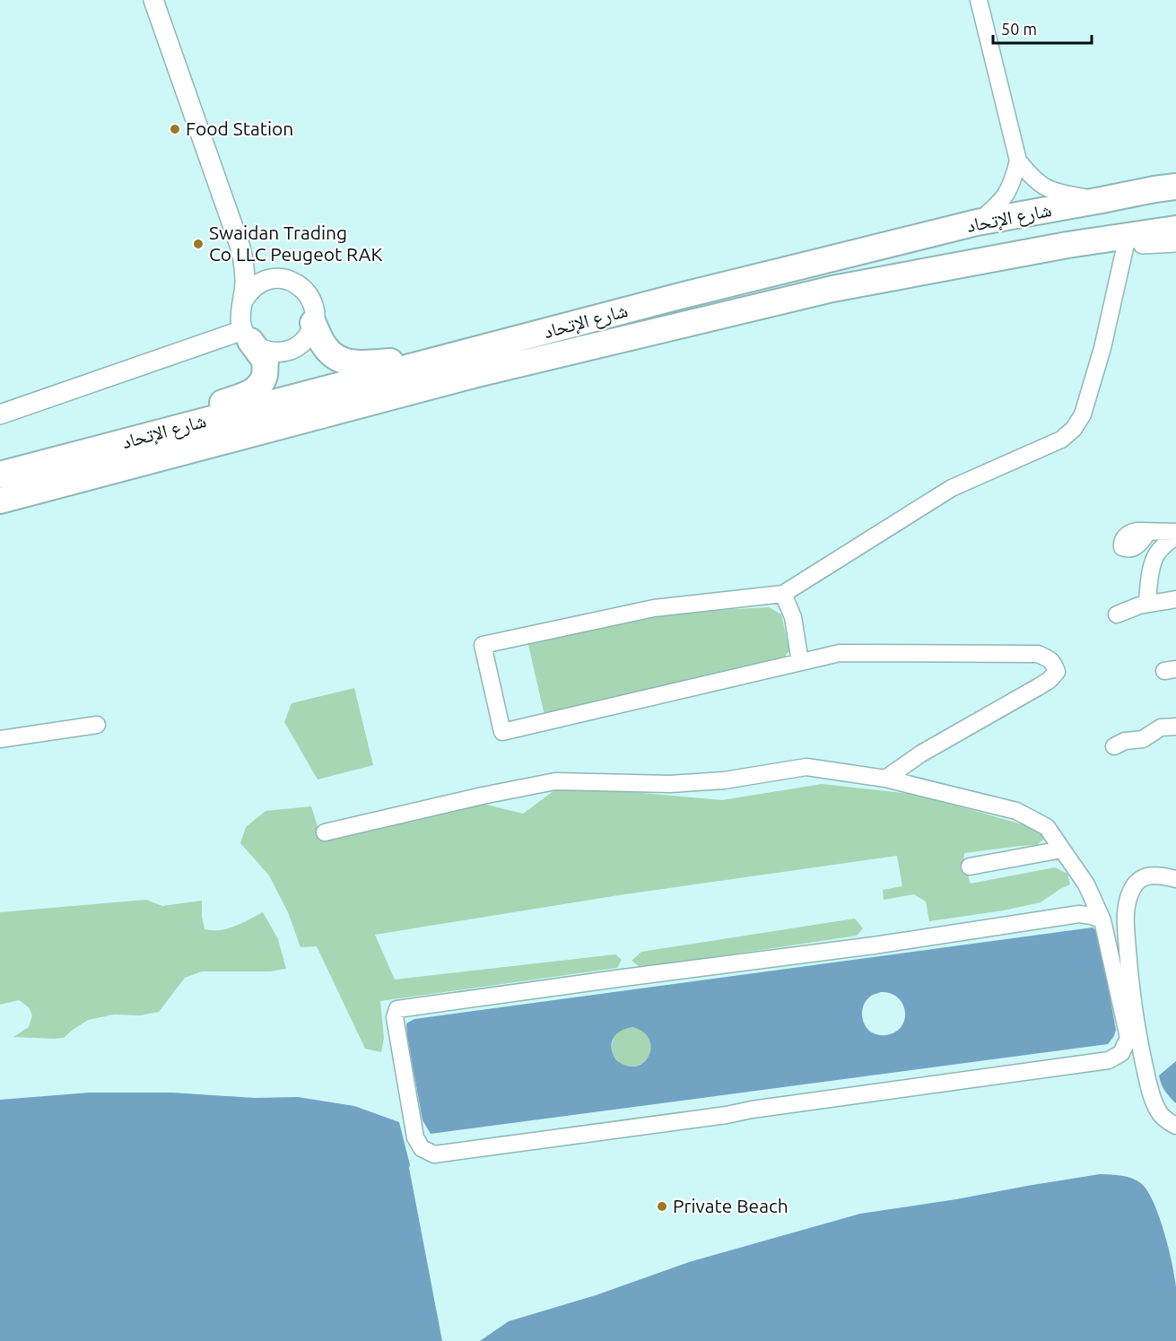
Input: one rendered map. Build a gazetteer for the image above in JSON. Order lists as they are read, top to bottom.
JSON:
{
  "streets": {
    "highway": ["شارع الإتحاد"]
  },
  "places": ["Food Station", "Swaidan Trading Co LLC Peugeot RAK", "Private Beach"],
  "scale_bar": "50 m"
}
